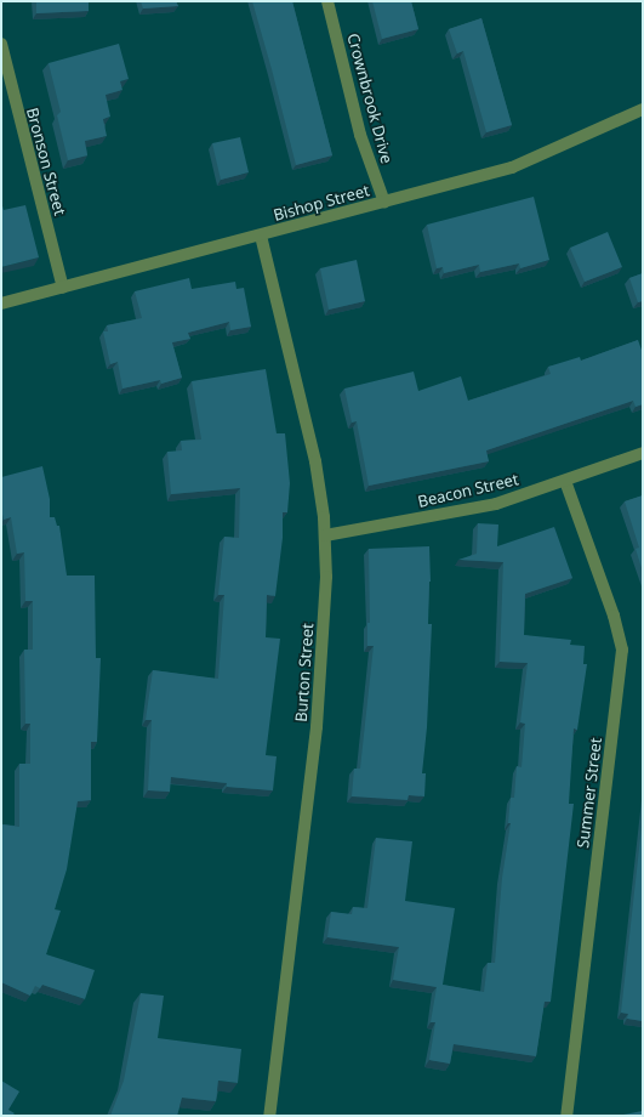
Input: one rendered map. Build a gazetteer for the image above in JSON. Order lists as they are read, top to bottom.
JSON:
{
  "streets": {
    "street": [
      "Crownbrook Drive",
      "Bronson Street",
      "Bishop Street",
      "Beacon Street",
      "Burton Street",
      "Summer Street"
    ]
  },
  "crossings": [
    ["Crownbrook Drive", "Bishop Street"],
    ["Bronson Street", "Bishop Street"],
    ["Bishop Street", "Burton Street"],
    ["Beacon Street", "Burton Street"],
    ["Beacon Street", "Summer Street"]
  ]
}
